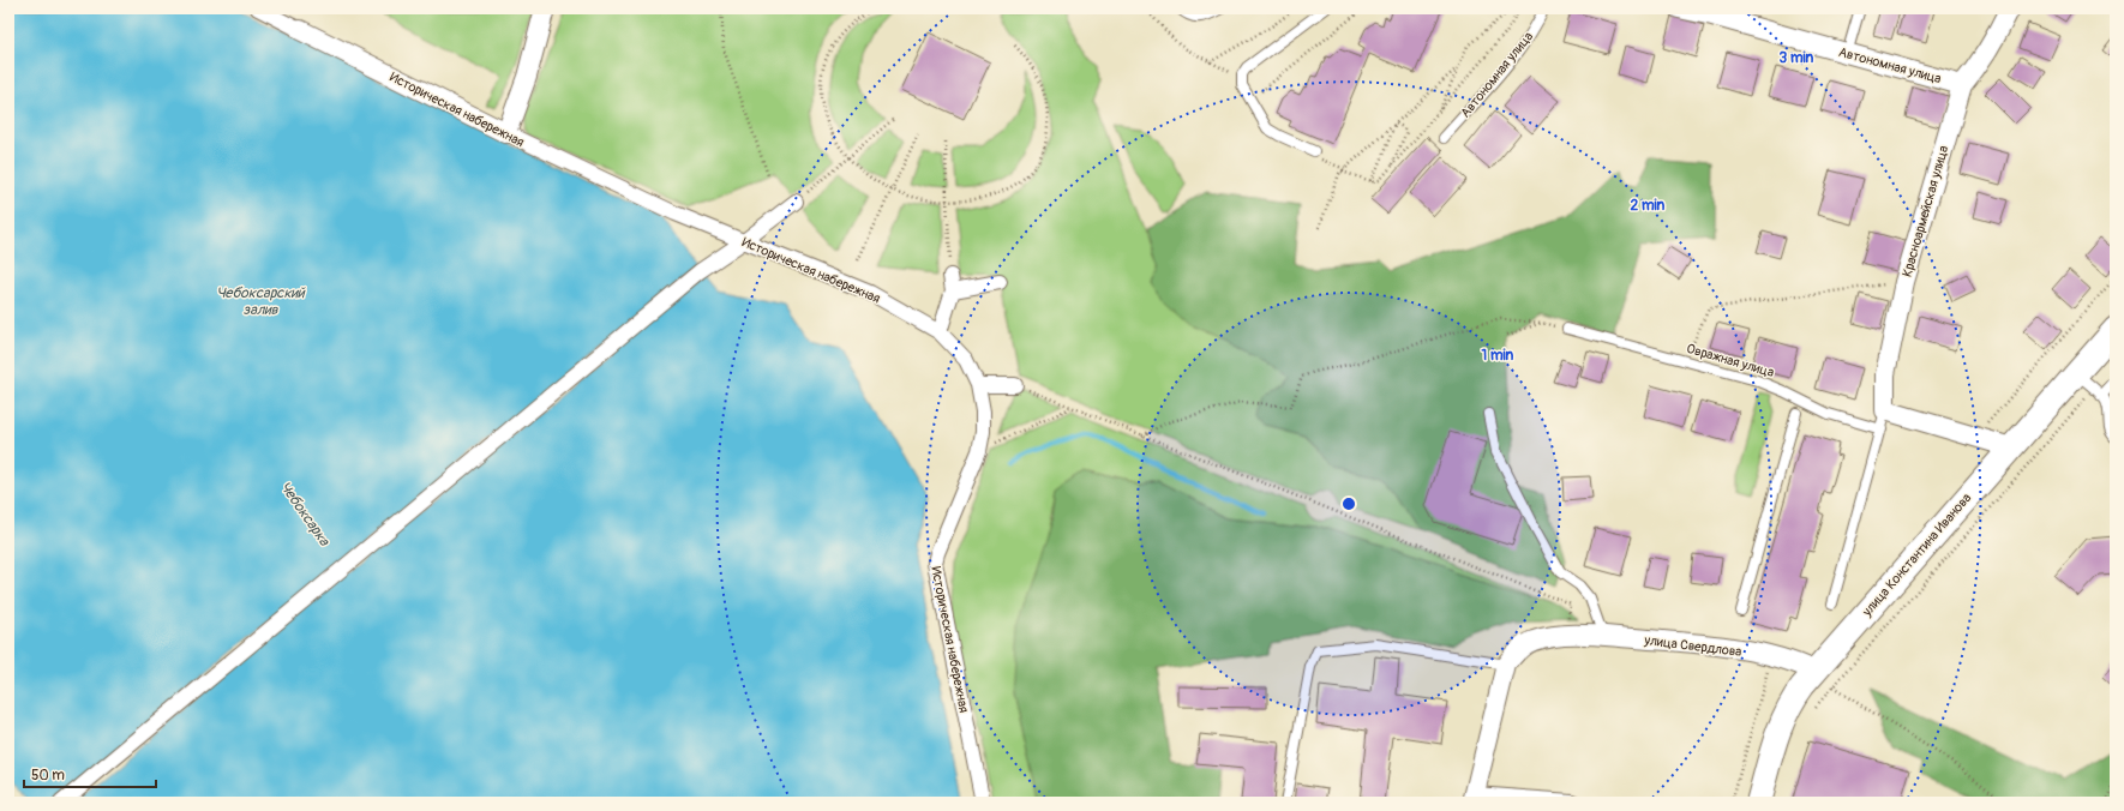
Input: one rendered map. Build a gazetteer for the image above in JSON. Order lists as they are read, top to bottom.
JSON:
{
  "streets": {
    "street": [
      "Автономная улица",
      "Историческая набережная",
      "Красноармейская улица",
      "улица Константина Иванова",
      "улица Свердлова"
    ],
    "lane": ["Овражная улица"]
  },
  "crossings": [
    ["Автономная улица", "Красноармейская улица"],
    ["Красноармейская улица", "Овражная улица"],
    ["улица Константина Иванова", "улица Свердлова"]
  ],
  "water": ["Чебоксарский залив", "Чебоксарка"],
  "scale_bar": "50 m",
  "rings": ["3 min", "2 min", "1 min"]
}
